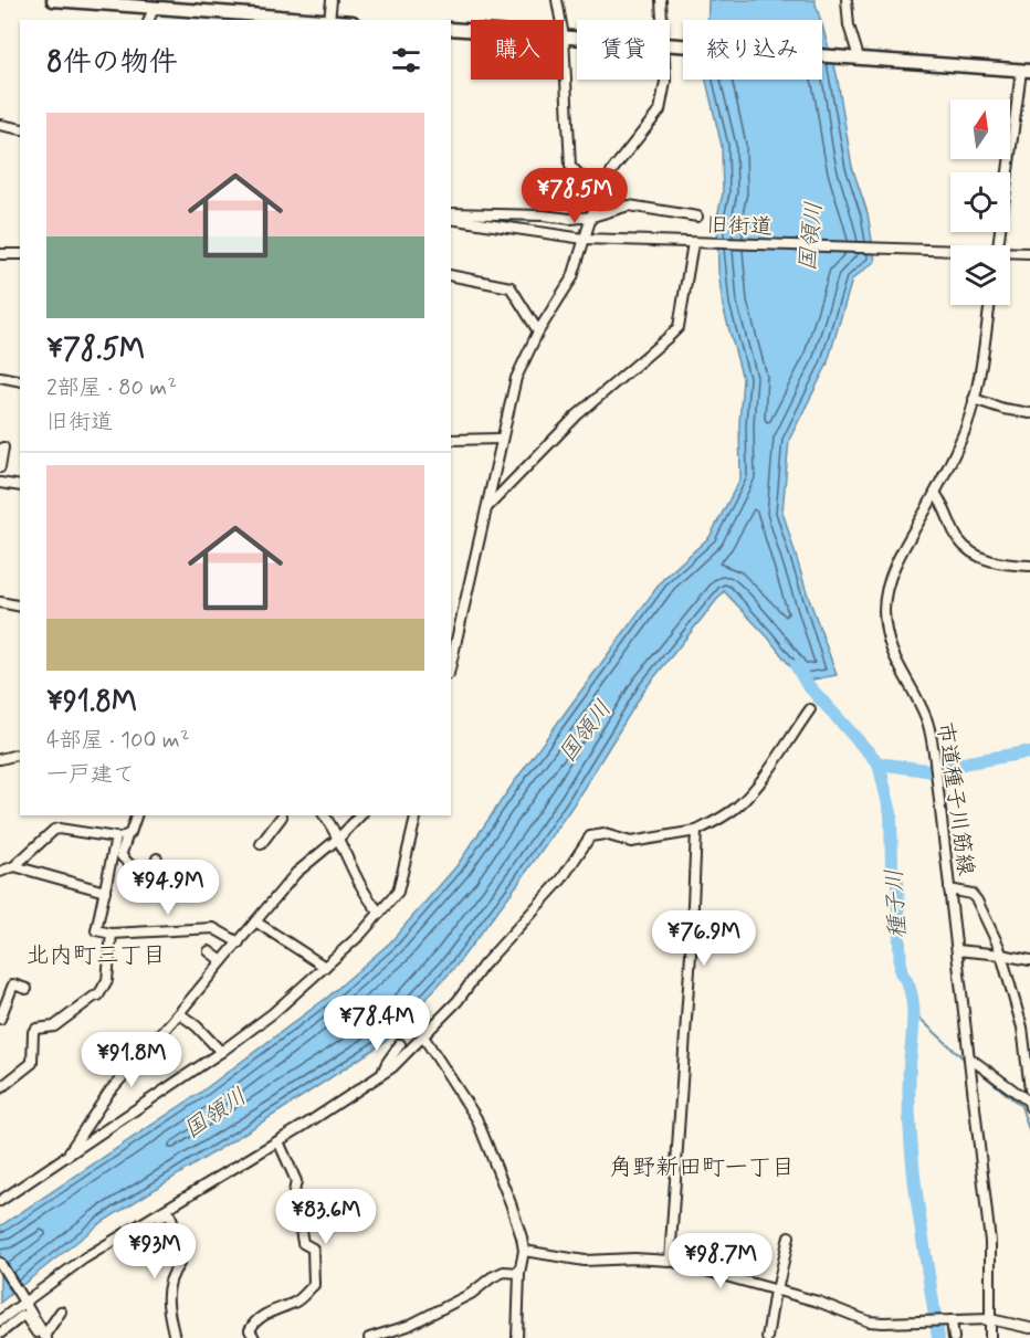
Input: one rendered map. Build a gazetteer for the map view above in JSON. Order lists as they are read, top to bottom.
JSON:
{
  "streets": {
    "street": ["旧街道", "市道種子川筋線"]
  },
  "districts": ["北内町三丁目", "角野新田町一丁目"],
  "water": ["国領川", "種子川"],
  "north": "top",
  "page": {
    "chip": ["購入", "賃貸", "絞り込み"],
    "heading": "8件の物件",
    "list": [
      {
        "name": "¥78.5M",
        "note": "2部屋 · 80 m² · 旧街道"
      },
      {
        "name": "¥91.8M",
        "note": "4部屋 · 100 m² · 一戸建て"
      }
    ],
    "price": [
      "¥78.5M",
      "¥94.9M",
      "¥76.9M",
      "¥78.4M",
      "¥91.8M",
      "¥83.6M",
      "¥93M",
      "¥98.7M"
    ]
  }
}
